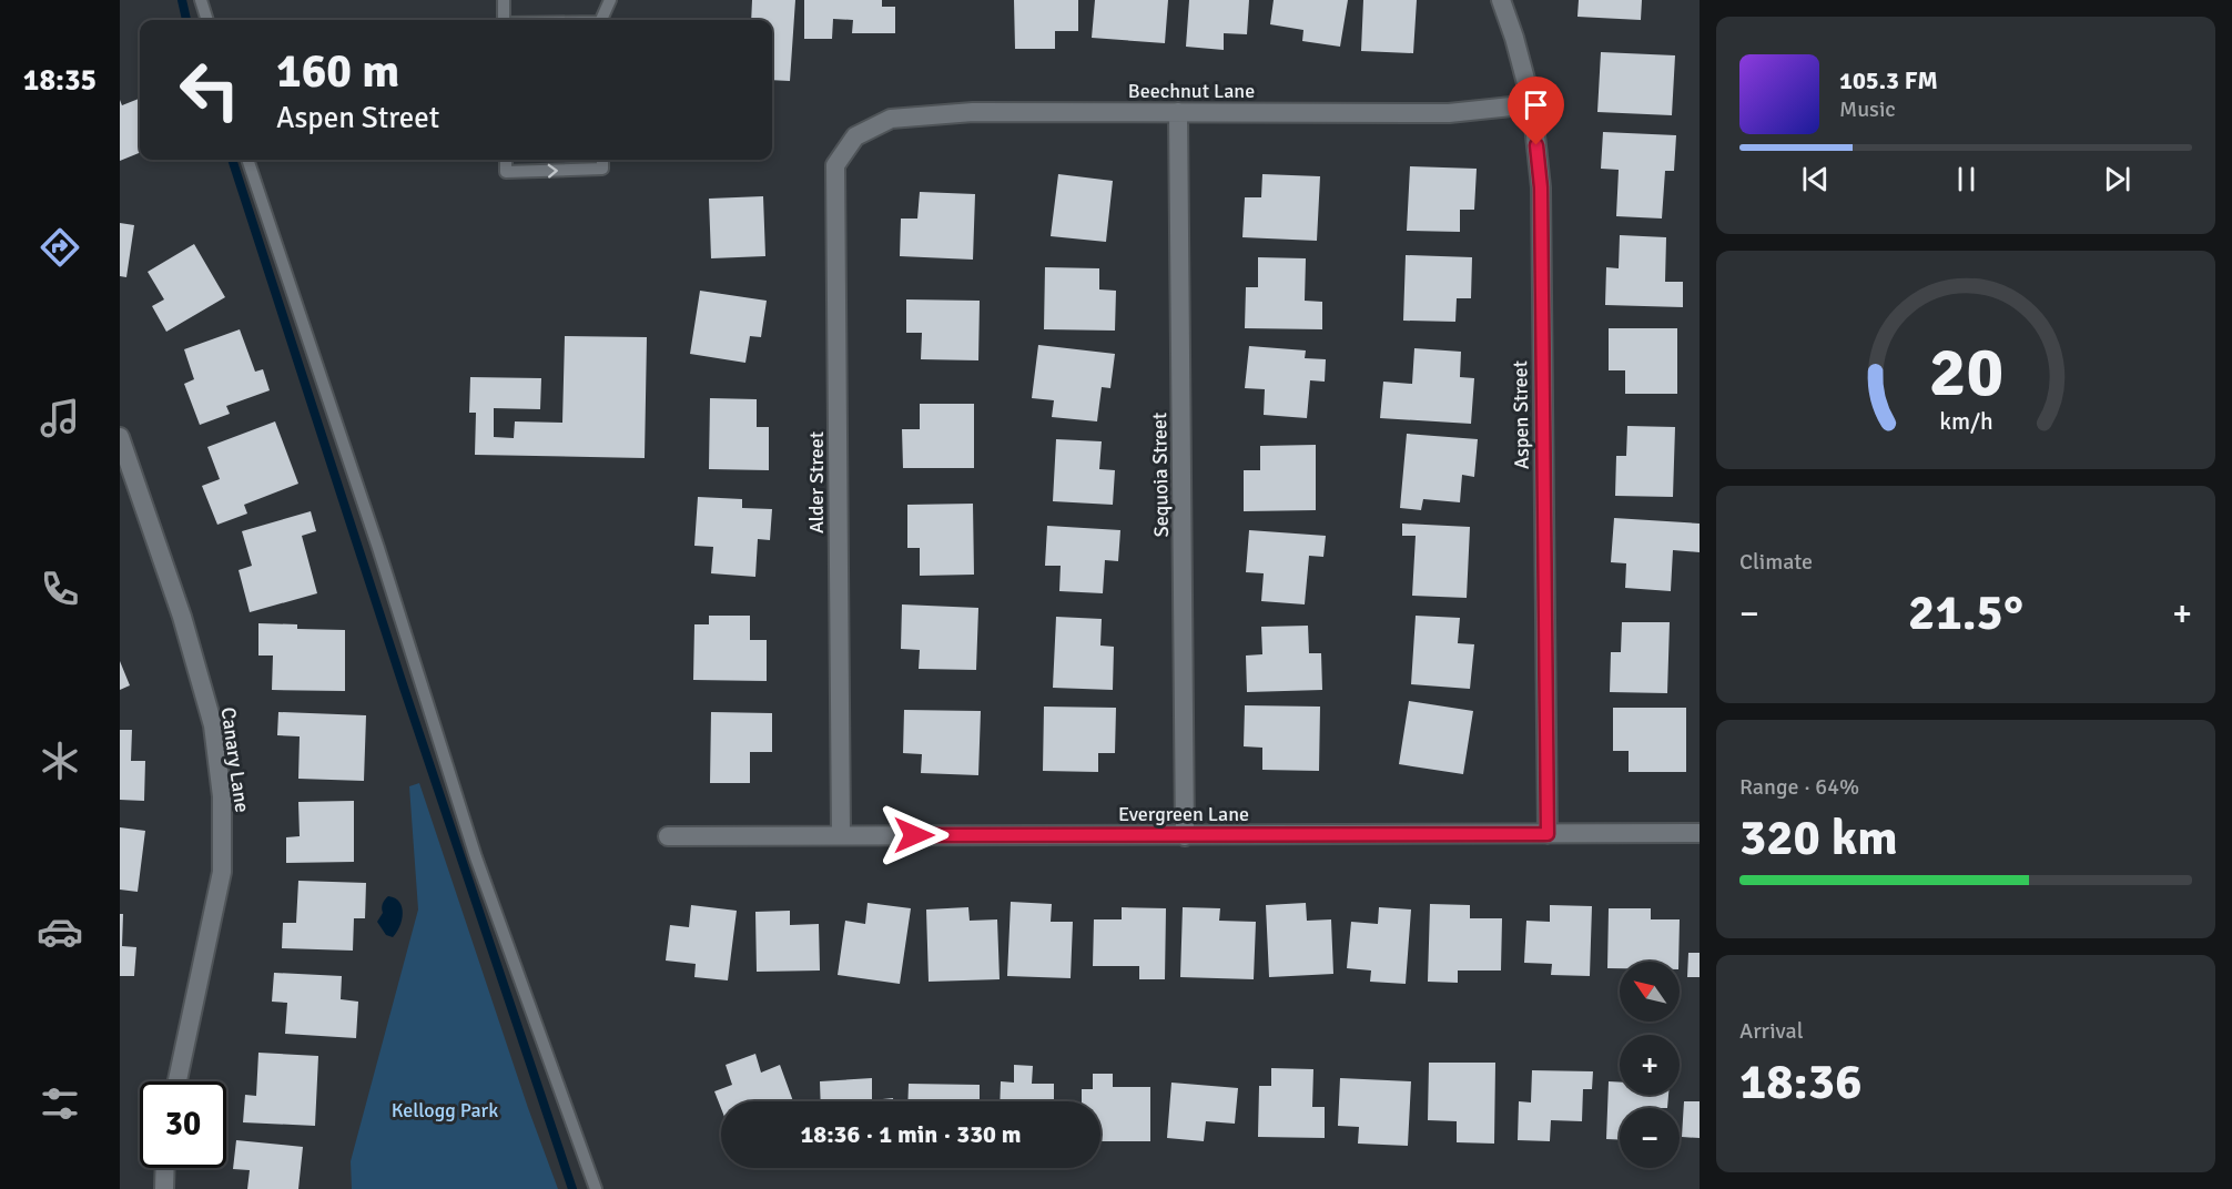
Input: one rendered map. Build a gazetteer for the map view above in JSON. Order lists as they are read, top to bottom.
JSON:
{
  "streets": {
    "street": [
      "Beechnut Lane",
      "Aspen Street",
      "Sequoia Street",
      "Alder Street",
      "Canary Lane",
      "Evergreen Lane"
    ]
  },
  "crossings": [
    ["Beechnut Lane", "Aspen Street"],
    ["Beechnut Lane", "Sequoia Street"],
    ["Beechnut Lane", "Alder Street"],
    ["Aspen Street", "Evergreen Lane"],
    ["Sequoia Street", "Evergreen Lane"],
    ["Alder Street", "Evergreen Lane"]
  ],
  "parks": ["Kellogg Park"],
  "north": "top left",
  "page": {
    "tabs": "18:35",
    "turn": ["160 m", "Aspen Street"],
    "song": ["105.3 FM", "Music"],
    "tile": [
      "Climate",
      ["Range · 64%", "320 km"],
      ["Arrival", "18:36"]
    ],
    "heat": ["−", "21.5°", "+"],
    "map_buttons": ["+", "−"],
    "limit": "30",
    "trip": "18:36 · 1 min · 330 m",
    "gauge": ["20", "km/h"]
  }
}
